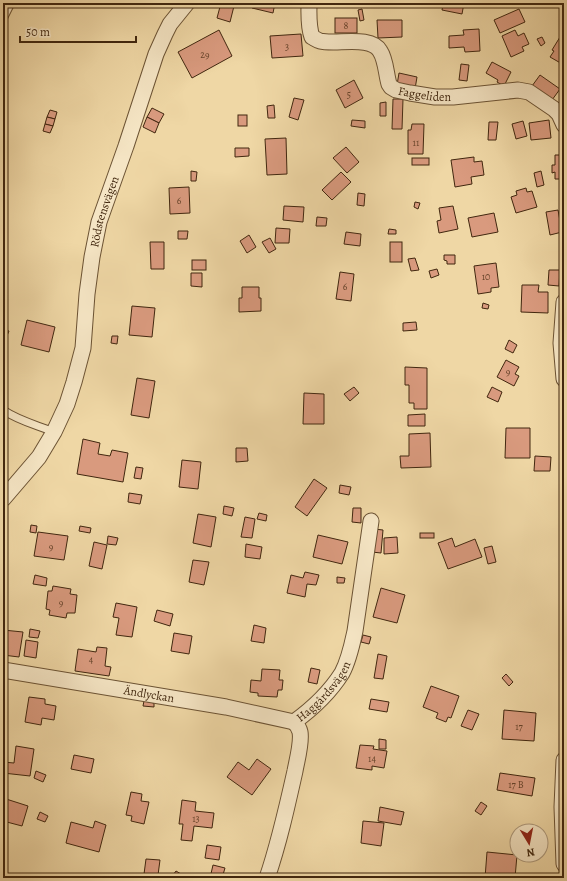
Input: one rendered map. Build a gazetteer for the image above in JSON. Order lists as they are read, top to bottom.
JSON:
{
  "streets": {
    "street": [
      "Faggeliden",
      "Rödstensvägen",
      "Haggårdsvägen",
      "Ändlyckan"
    ]
  },
  "crossings": [
    ["Haggårdsvägen", "Ändlyckan"]
  ],
  "house_numbers": [
    "8",
    "3",
    "29",
    "5",
    "11",
    "6",
    "10",
    "6",
    "9",
    "9",
    "9",
    "4",
    "17",
    "14",
    "17 B",
    "13"
  ],
  "scale_bar": "50 m",
  "north": "bottom"
}
